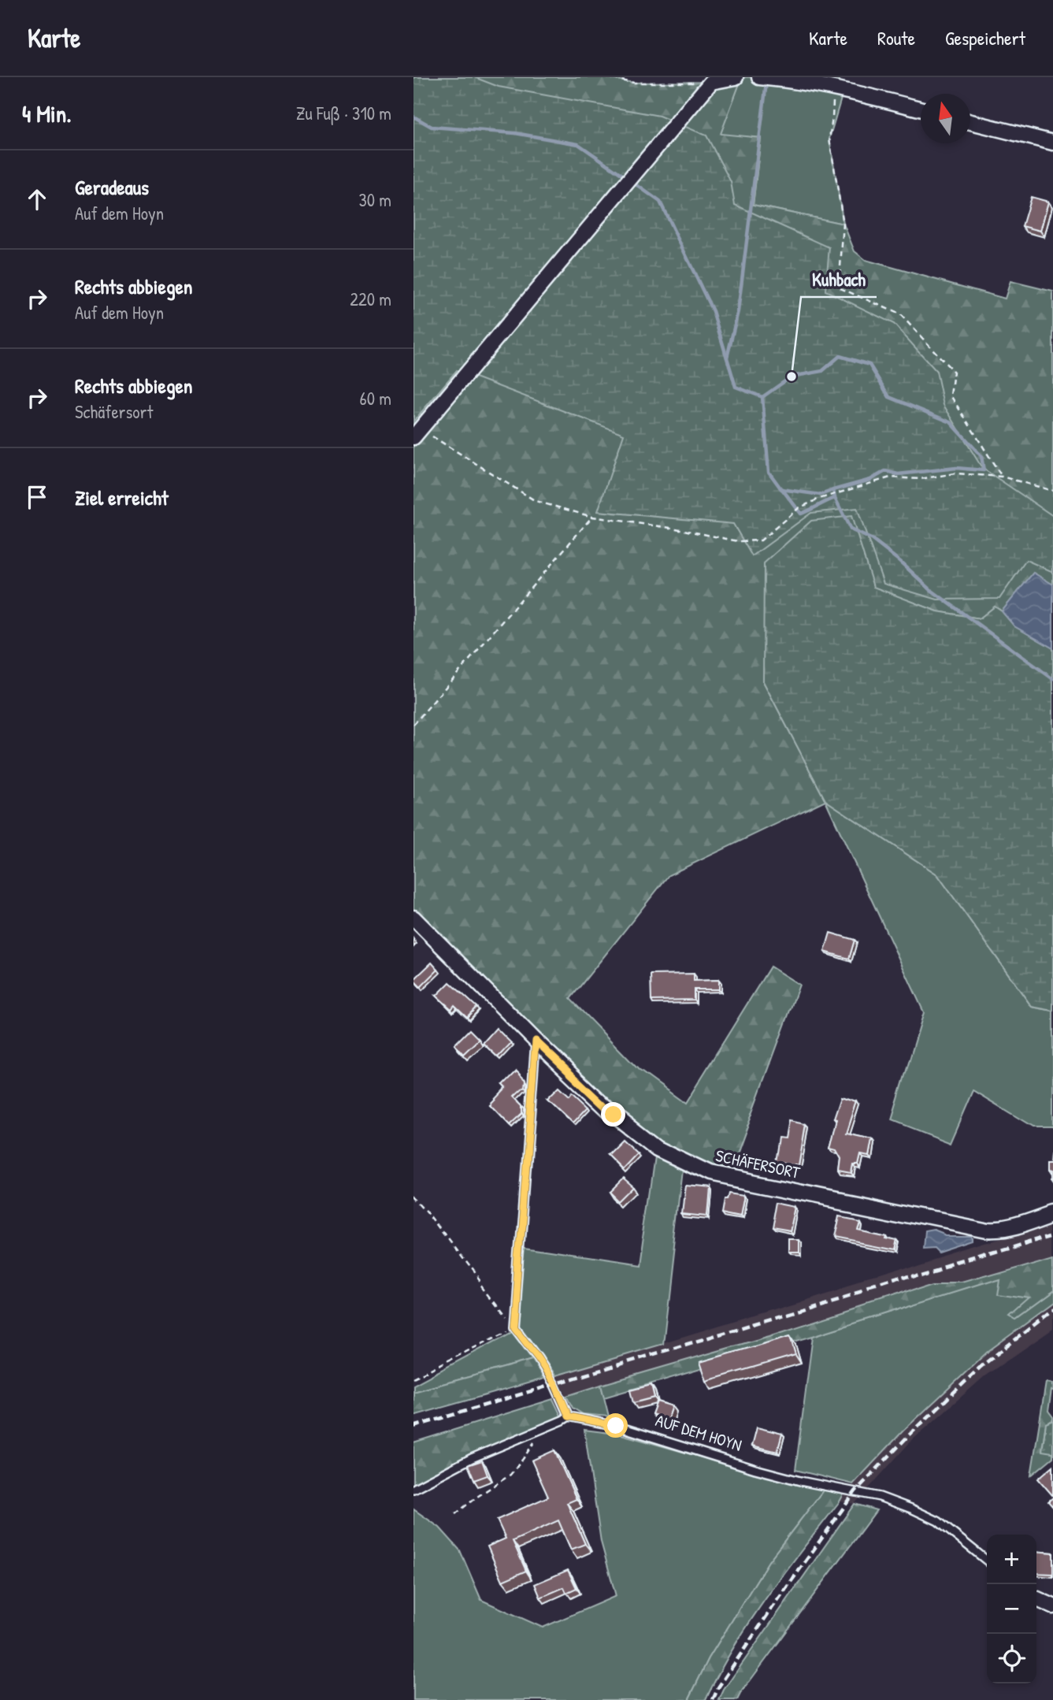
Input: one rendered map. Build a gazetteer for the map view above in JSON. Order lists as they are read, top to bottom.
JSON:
{
  "streets": {
    "street": ["SCHÄFERSORT"],
    "lane": ["AUF DEM HOYN"]
  },
  "places": ["Kuhbach"],
  "north": "top",
  "page": {
    "header": "Karte",
    "nav": ["Karte", "Route", "Gespeichert"],
    "heading": ["4 Min.", "Zu Fuß · 310 m"],
    "list": [
      ["Geradeaus", "Auf dem Hoyn", "30 m"],
      ["Rechts abbiegen", "Auf dem Hoyn", "220 m"],
      ["Rechts abbiegen", "Schäfersort", "60 m"],
      "Ziel erreicht"
    ],
    "map_buttons": ["+", "−"]
  }
}
